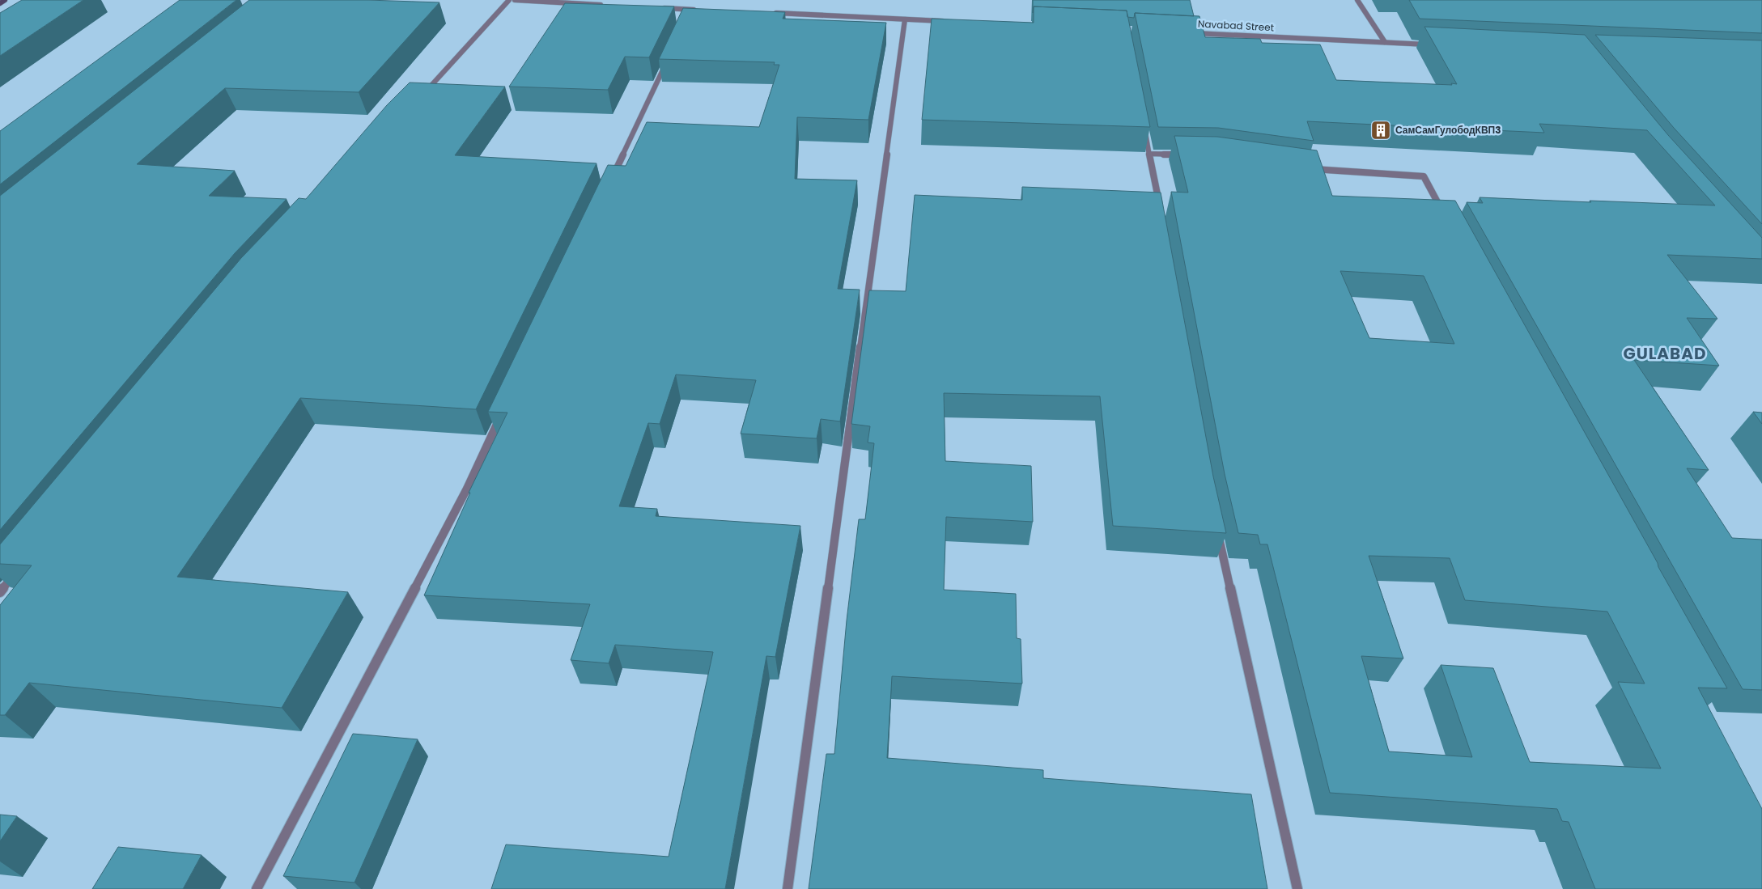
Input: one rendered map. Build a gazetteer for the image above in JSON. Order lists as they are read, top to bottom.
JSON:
{
  "streets": {
    "street": ["Navabad Street"]
  },
  "districts": ["GULABAD"],
  "places": {
    "building": ["СамСамГулободКВП3"]
  }
}
